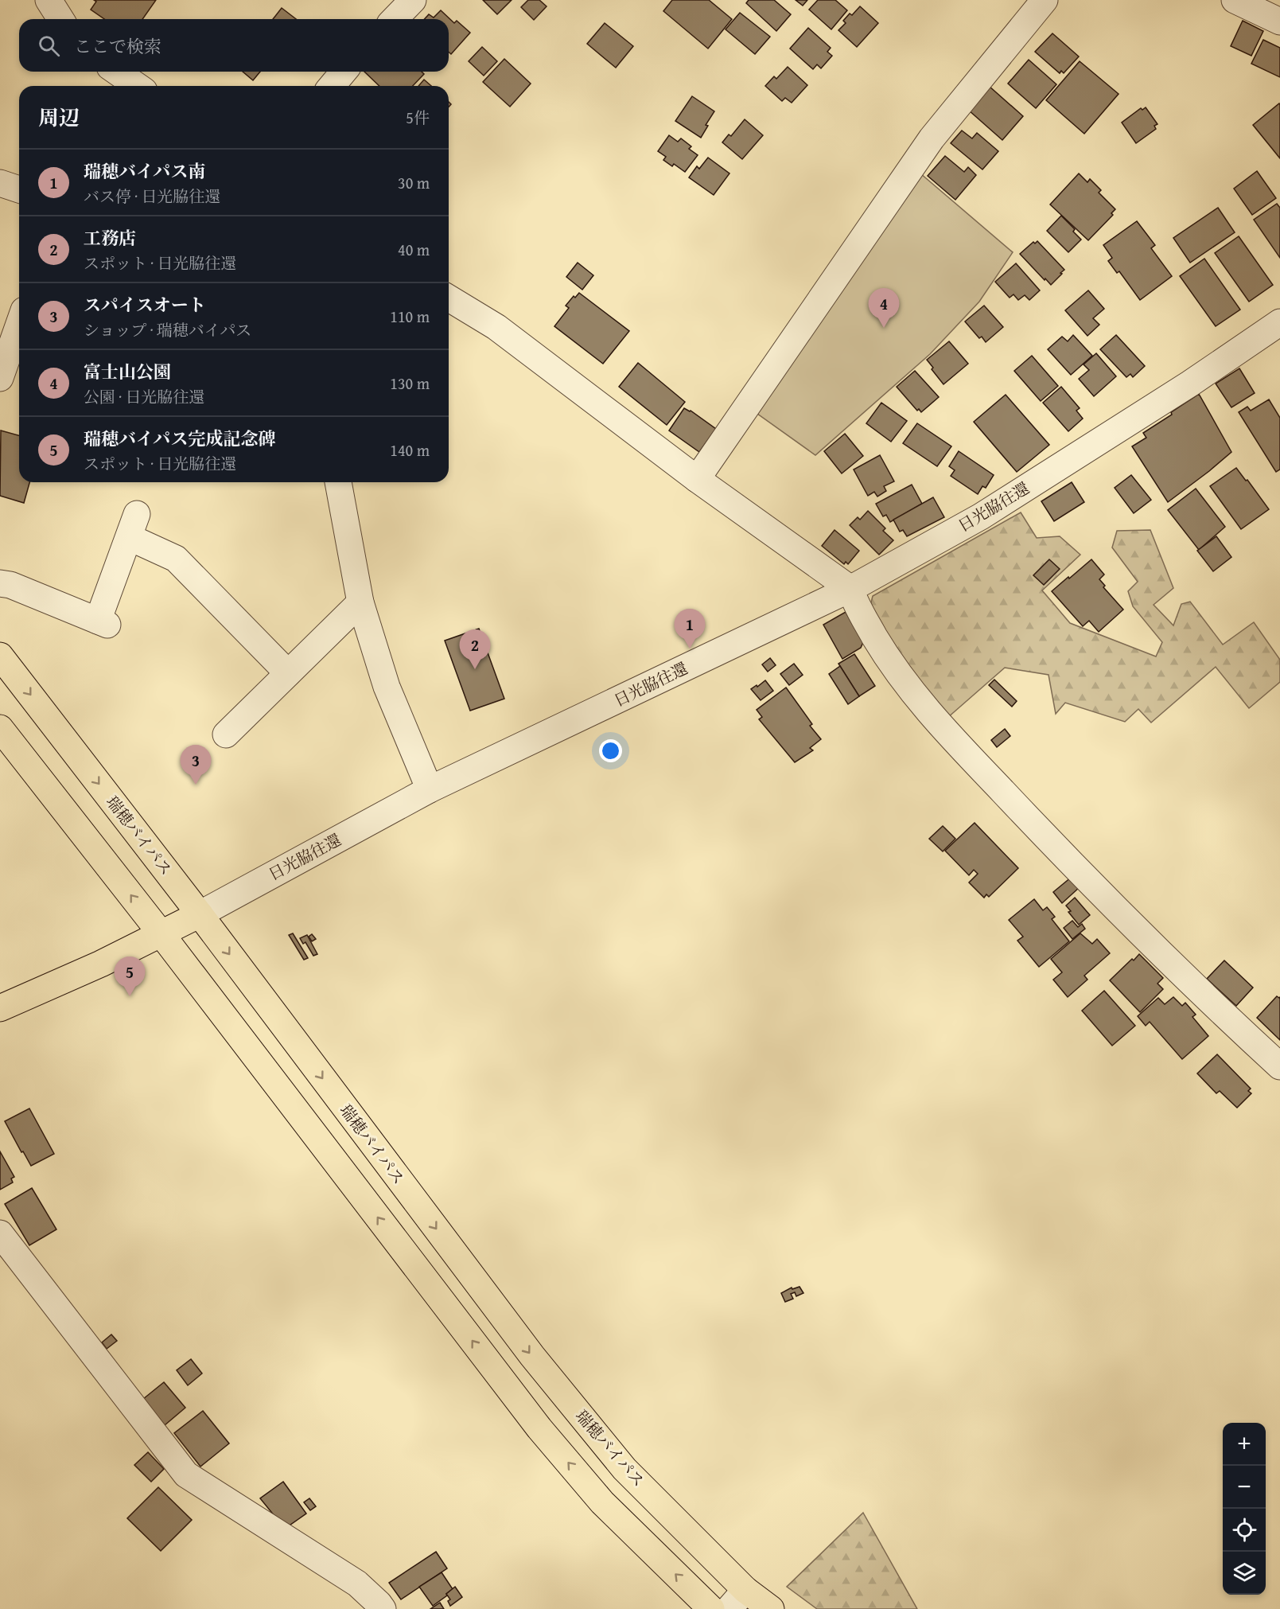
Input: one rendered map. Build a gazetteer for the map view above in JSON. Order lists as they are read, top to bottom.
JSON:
{
  "streets": {
    "main road": ["日光脇往還", "瑞穂バイパス"]
  },
  "crossings": [
    ["日光脇往還", "瑞穂バイパス"]
  ],
  "page": {
    "search": "ここで検索",
    "heading": ["周辺", "5件"],
    "list": [
      {
        "mark": "1",
        "name": "瑞穂バイパス南",
        "note": "バス停 · 日光脇往還",
        "value": "30 m"
      },
      {
        "mark": "2",
        "name": "工務店",
        "note": "スポット · 日光脇往還",
        "value": "40 m"
      },
      {
        "mark": "3",
        "name": "スパイスオート",
        "note": "ショップ · 瑞穂バイパス",
        "value": "110 m"
      },
      {
        "mark": "4",
        "name": "富士山公園",
        "note": "公園 · 日光脇往還",
        "value": "130 m"
      },
      {
        "mark": "5",
        "name": "瑞穂バイパス完成記念碑",
        "note": "スポット · 日光脇往還",
        "value": "140 m"
      }
    ],
    "pins": [
      "4",
      "1",
      "2",
      "3",
      "5"
    ],
    "map_buttons": ["+", "−"]
  }
}
